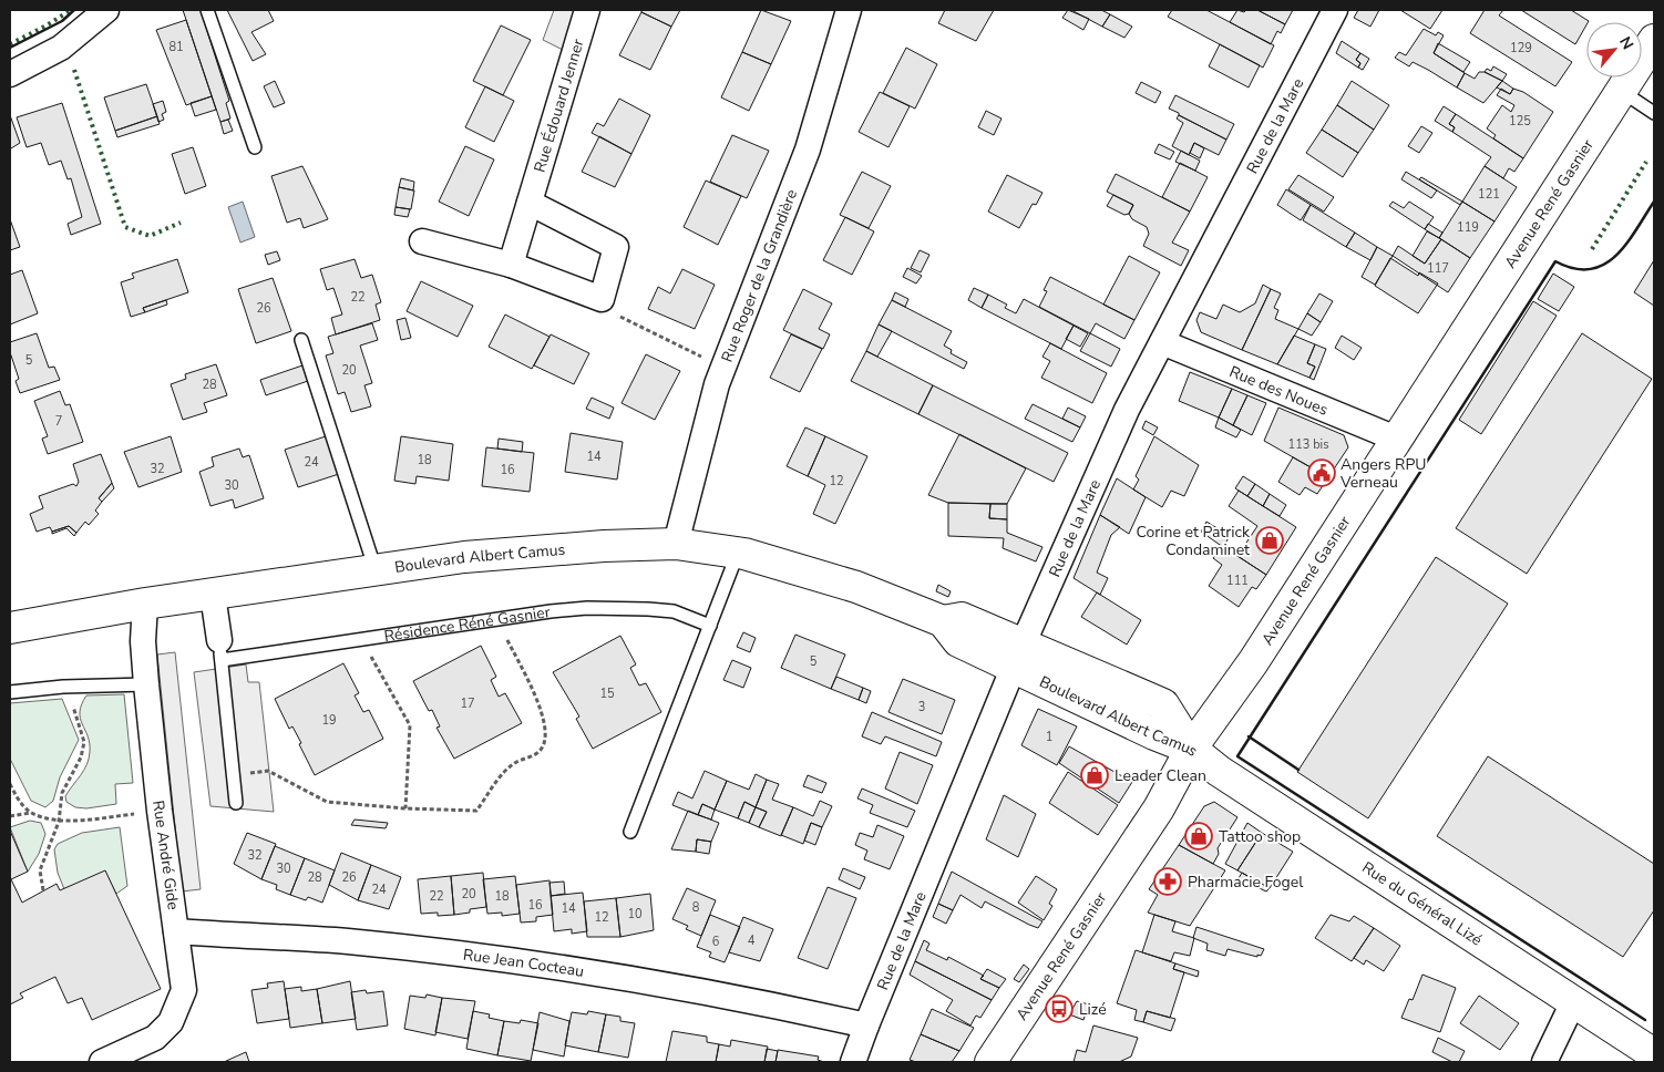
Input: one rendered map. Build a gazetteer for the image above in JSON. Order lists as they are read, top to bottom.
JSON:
{
  "streets": {
    "main road": ["Avenue René Gasnier", "Boulevard Albert Camus", "Rue du Général Lizé"],
    "street": [
      "Rue Édouard Jenner",
      "Rue de la Mare",
      "Rue Roger de la Grandière",
      "Rue des Noues",
      "Rue André Gide",
      "Rue Jean Cocteau"
    ],
    "lane": ["Résidence Réné Gasnier"]
  },
  "crossings": [
    ["Rue de la Mare", "Rue des Noues"],
    ["Rue de la Mare", "Boulevard Albert Camus"],
    ["Rue de la Mare", "Rue Jean Cocteau"],
    ["Avenue René Gasnier", "Rue des Noues"],
    ["Avenue René Gasnier", "Boulevard Albert Camus"],
    ["Avenue René Gasnier", "Rue du Général Lizé"],
    ["Rue Roger de la Grandière", "Boulevard Albert Camus"],
    ["Boulevard Albert Camus", "Rue André Gide"],
    ["Boulevard Albert Camus", "Rue du Général Lizé"],
    ["Rue André Gide", "Rue Jean Cocteau"]
  ],
  "places": {
    "public building": ["Angers RPU Verneau"],
    "shop": ["Corine et Patrick Condaminet", "Leader Clean", "Tattoo shop"],
    "pharmacy": ["Pharmacie Fogel"],
    "bus stop": ["Lizé"]
  },
  "house_numbers": [
    "81",
    "129",
    "125",
    "121",
    "119",
    "117",
    "22",
    "26",
    "5",
    "20",
    "28",
    "7",
    "113 bis",
    "14",
    "18",
    "24",
    "32",
    "16",
    "12",
    "30",
    "111",
    "5",
    "15",
    "17",
    "3",
    "19",
    "1",
    "32",
    "30",
    "28",
    "26",
    "24",
    "20",
    "22",
    "18",
    "16",
    "8",
    "14",
    "10",
    "12",
    "4",
    "6"
  ],
  "north": "top right"
}
